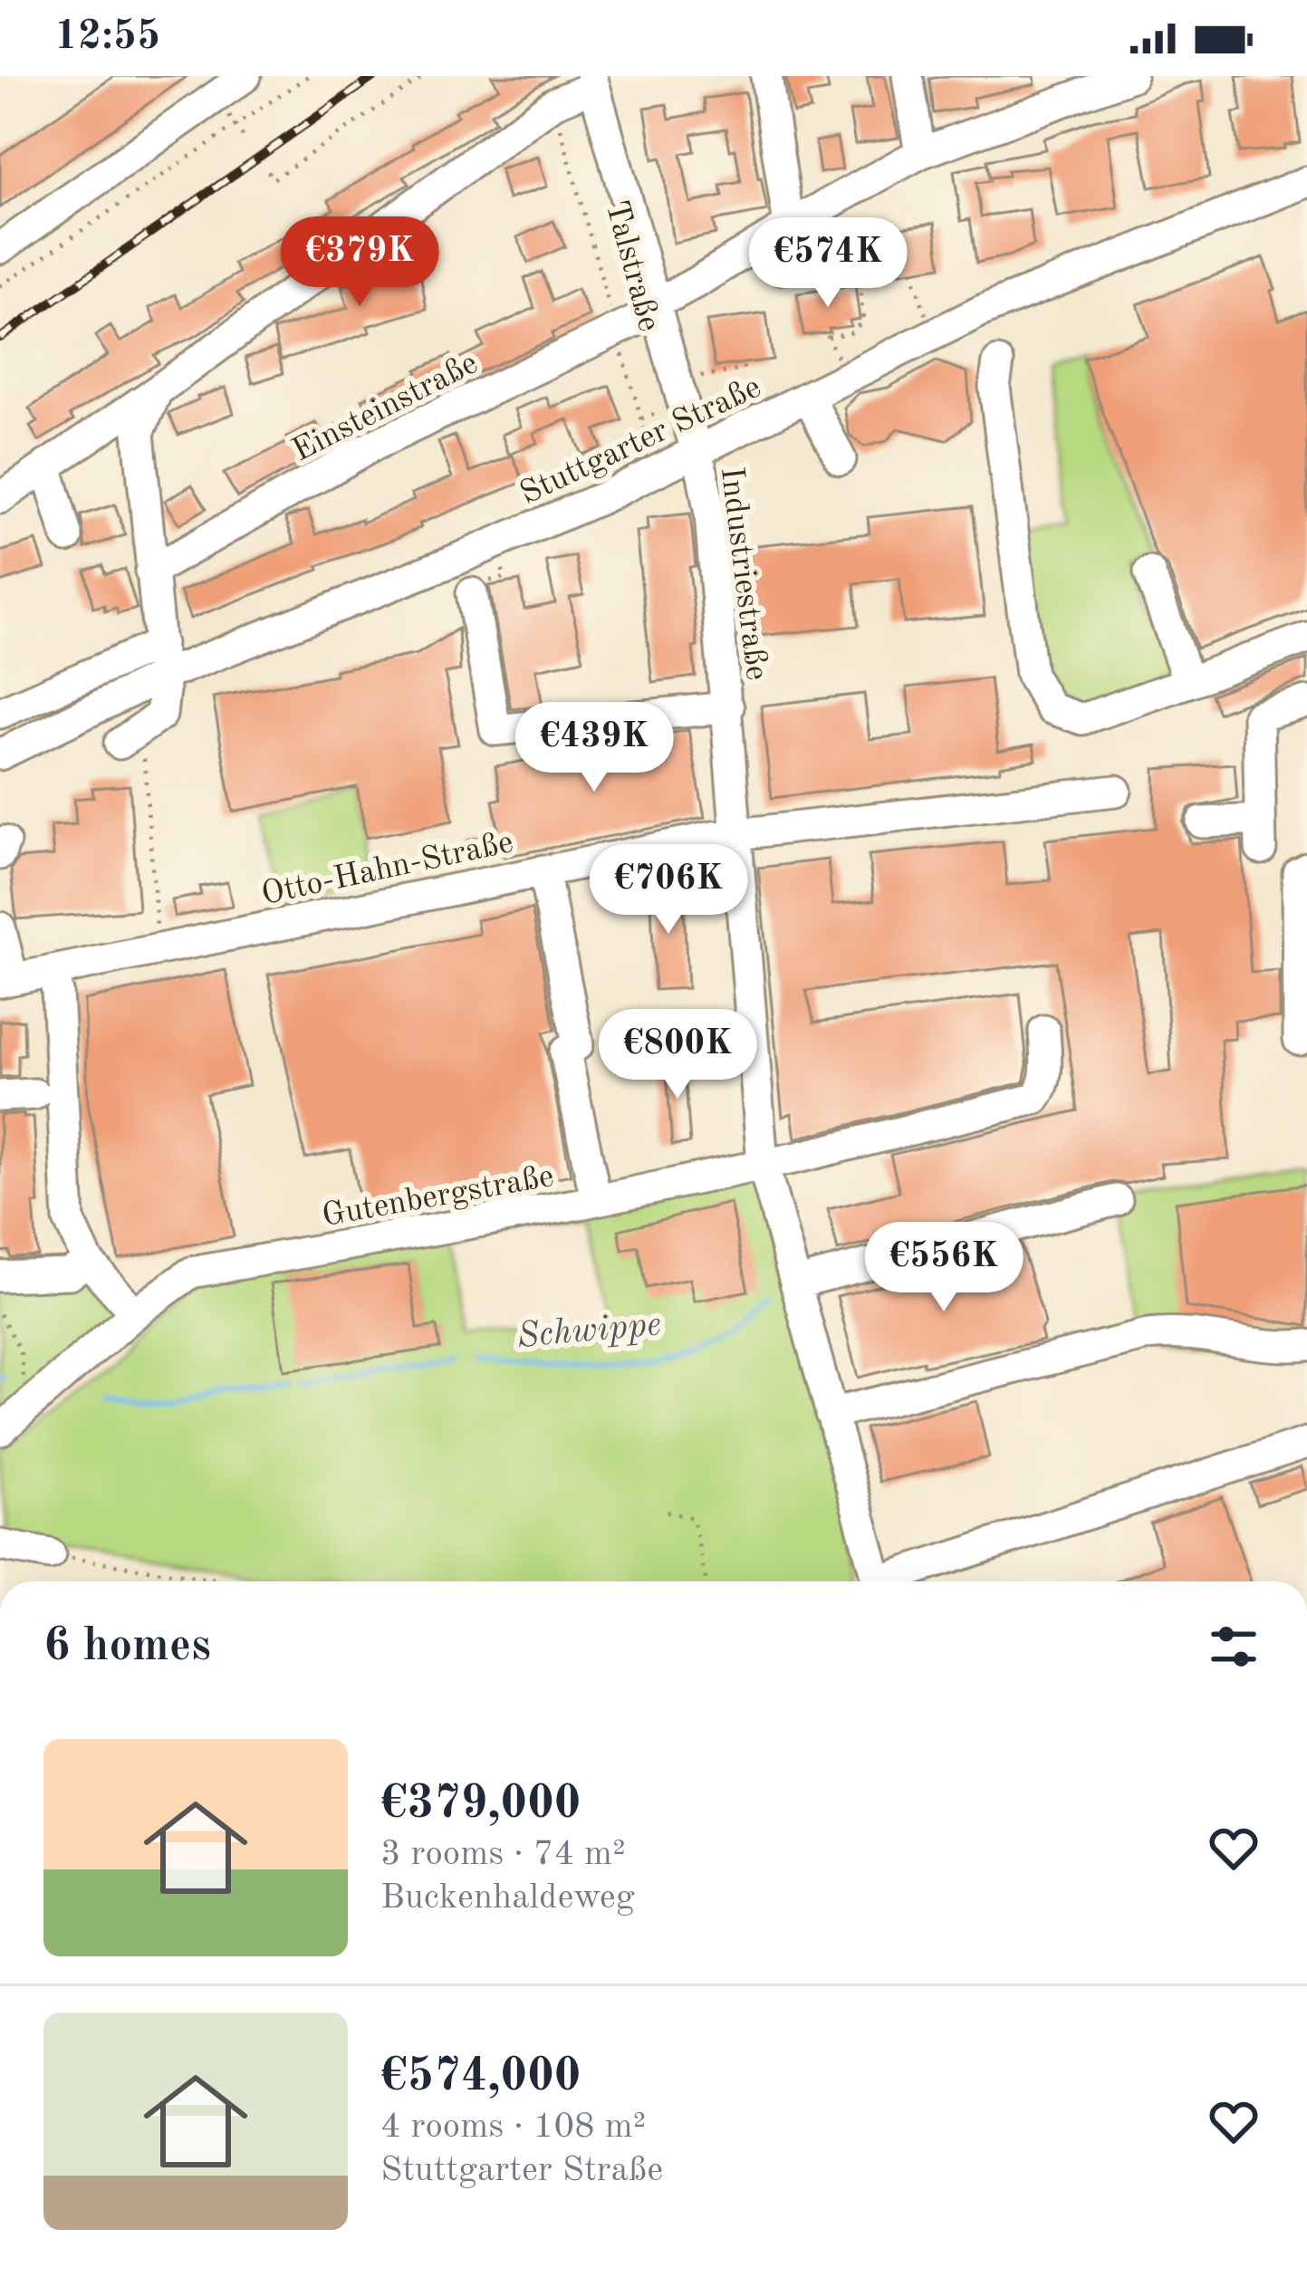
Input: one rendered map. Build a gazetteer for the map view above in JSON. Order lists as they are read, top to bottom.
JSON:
{
  "streets": {
    "street": [
      "Talstraße",
      "Einsteinstraße",
      "Stuttgarter Straße",
      "Industriestraße",
      "Otto-Hahn-Straße",
      "Gutenbergstraße"
    ]
  },
  "crossings": [
    ["Talstraße", "Einsteinstraße"],
    ["Talstraße", "Stuttgarter Straße"],
    ["Talstraße", "Industriestraße"],
    ["Stuttgarter Straße", "Industriestraße"],
    ["Industriestraße", "Otto-Hahn-Straße"],
    ["Industriestraße", "Gutenbergstraße"]
  ],
  "water": ["Schwippe"],
  "page": {
    "status": "12:55",
    "price": [
      "€379K",
      "€574K",
      "€439K",
      "€706K",
      "€800K",
      "€556K"
    ],
    "heading": "6 homes",
    "list": [
      {
        "name": "€379,000",
        "note": "3 rooms · 74 m² · Buckenhaldeweg"
      },
      {
        "name": "€574,000",
        "note": "4 rooms · 108 m² · Stuttgarter Straße"
      }
    ]
  }
}
